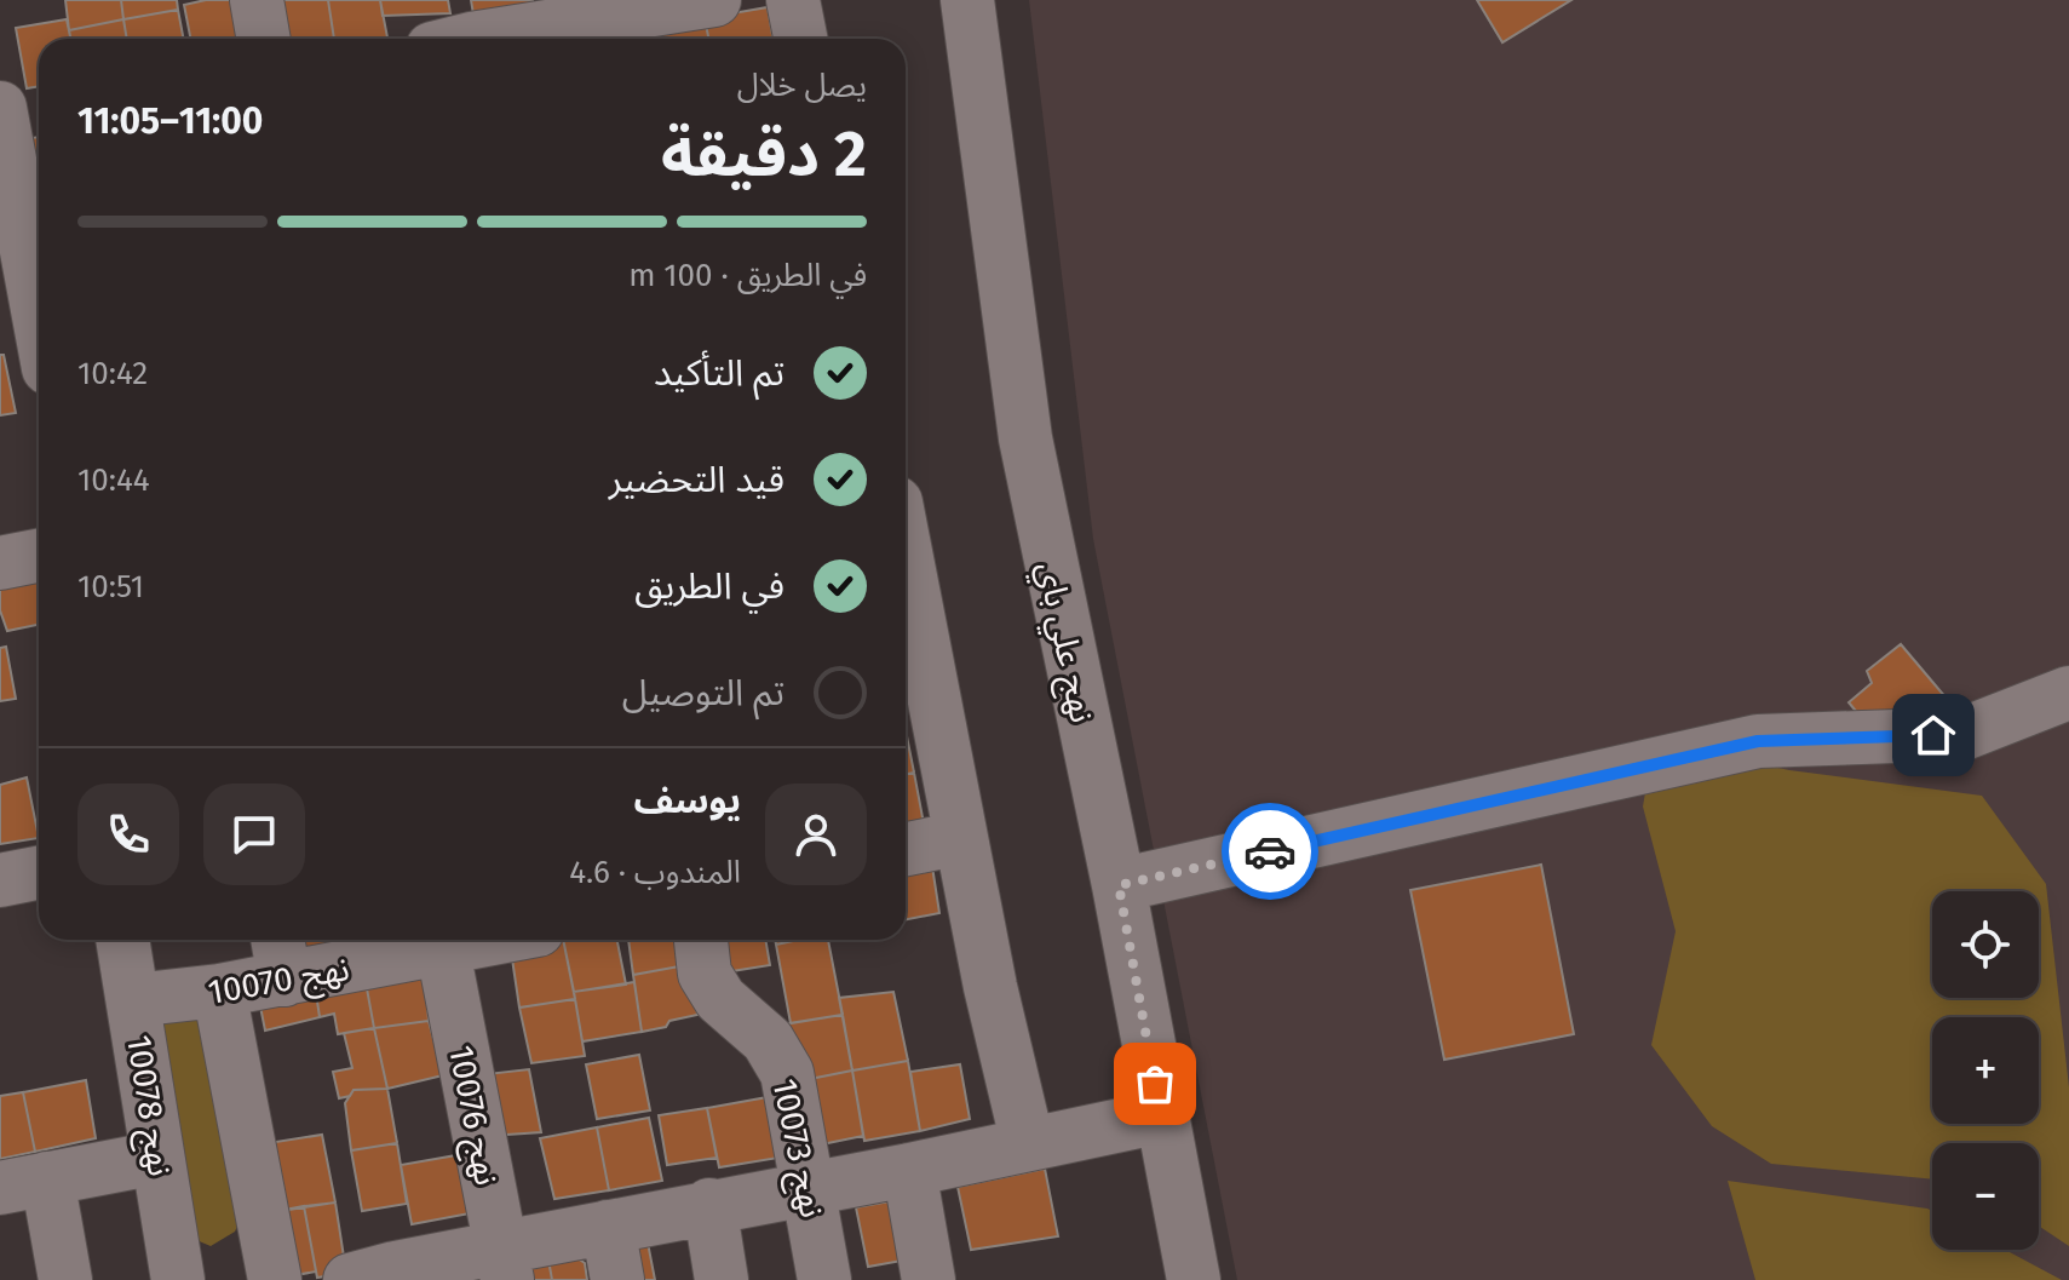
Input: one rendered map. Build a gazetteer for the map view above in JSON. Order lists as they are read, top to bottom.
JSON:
{
  "streets": {
    "street": [
      "نهج علي باي",
      "نهج 10070",
      "نهج 10078",
      "نهج 10076",
      "نهج 10073"
    ]
  },
  "crossings": [
    ["نهج 10070", "نهج 10078"],
    ["نهج 10070", "نهج 10076"]
  ],
  "page": {
    "heading": ["2 دقيقة", "يصل خلال", "11:00–11:05"],
    "panel": ["يوسف", "المندوب · 4.6"],
    "bar": "في الطريق · 100 m",
    "list": [
      ["تم التأكيد", "10:42"],
      ["قيد التحضير", "10:44"],
      ["في الطريق", "10:51"],
      "تم التوصيل"
    ],
    "map_buttons": ["+", "−"]
  }
}
